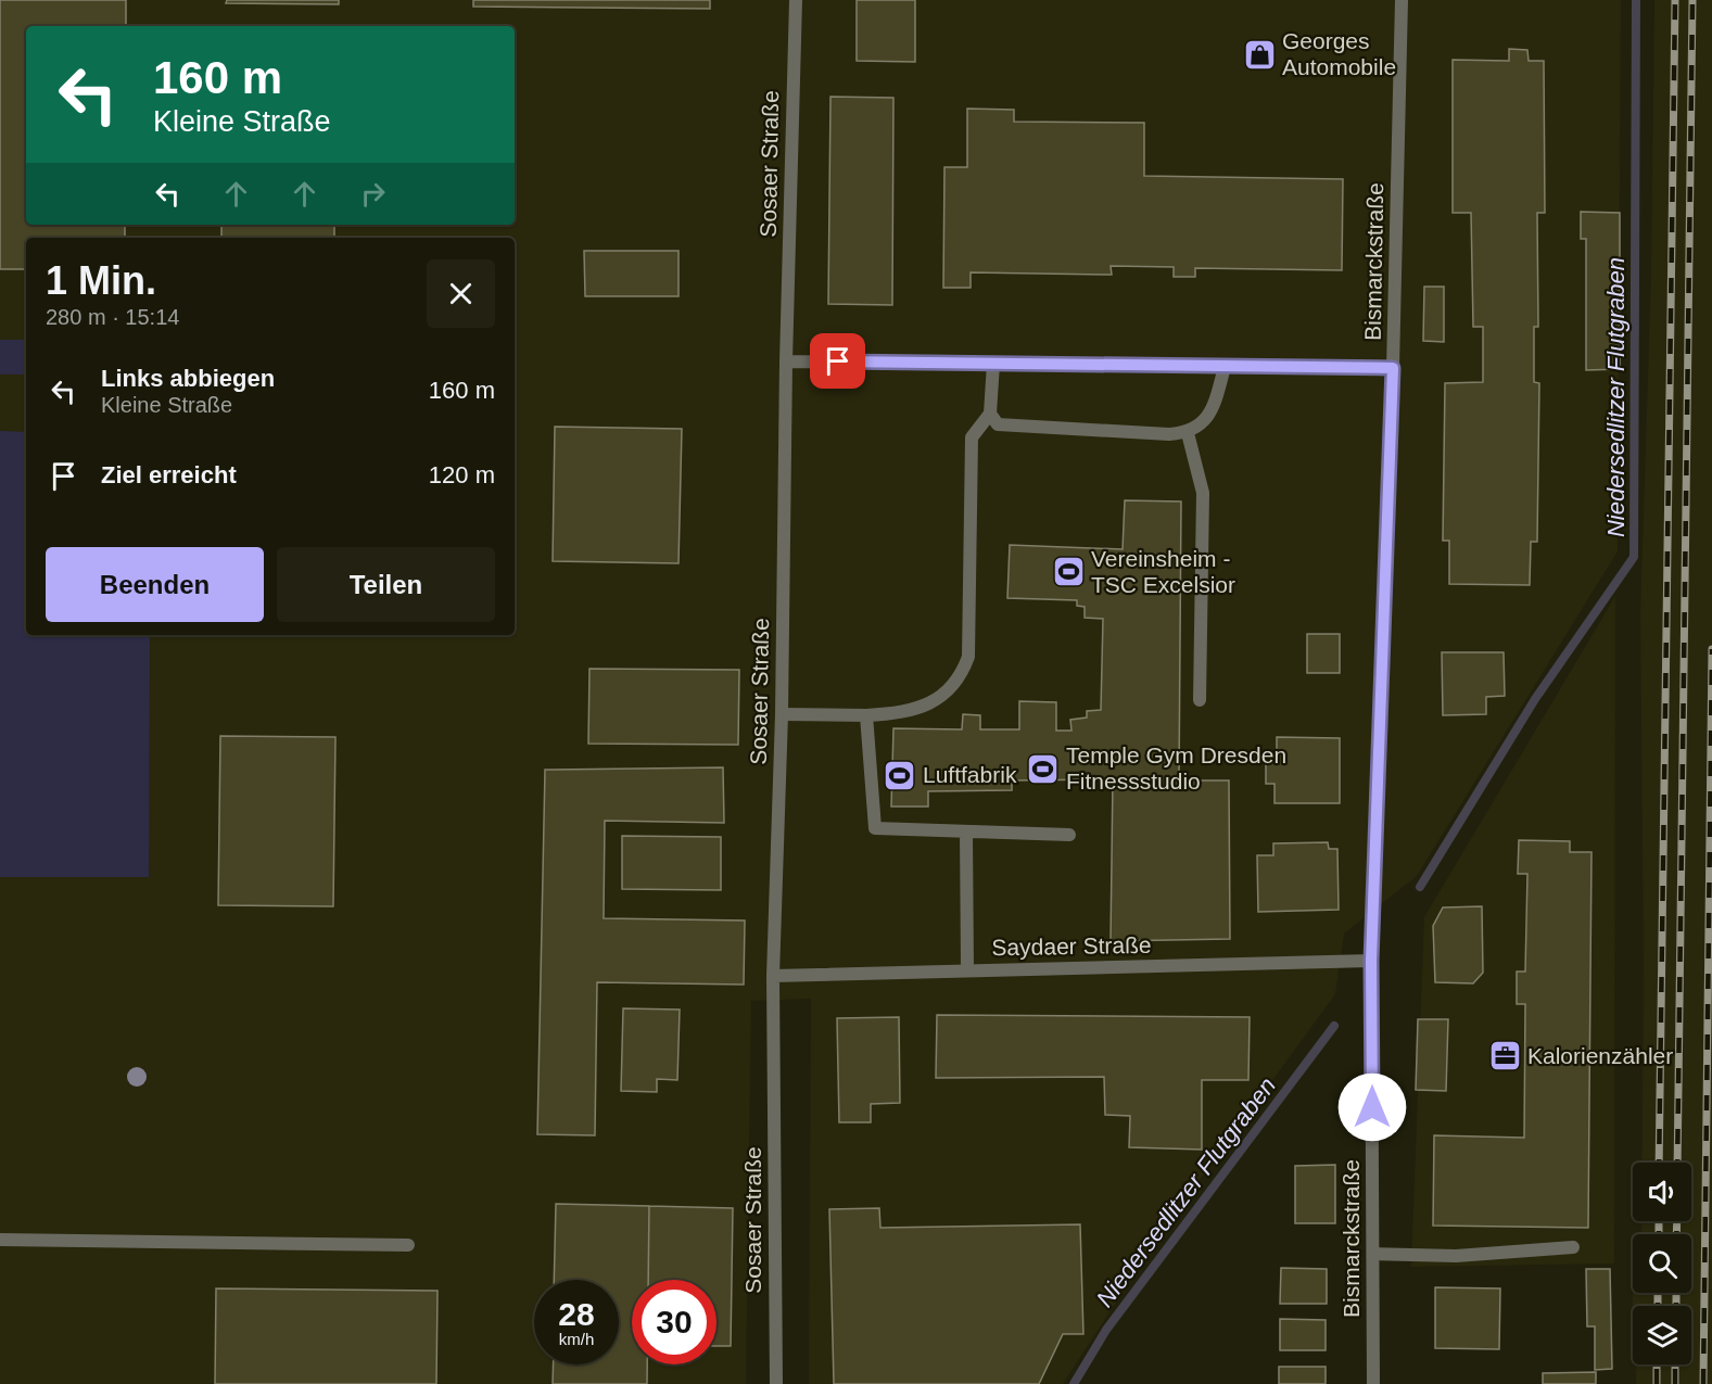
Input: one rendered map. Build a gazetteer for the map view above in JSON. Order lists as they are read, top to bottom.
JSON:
{
  "streets": {
    "street": ["Sosaer Straße", "Bismarckstraße", "Saydaer Straße"]
  },
  "crossings": [
    ["Sosaer Straße", "Saydaer Straße"],
    ["Bismarckstraße", "Saydaer Straße"]
  ],
  "water": ["Niedersedlitzer Flutgraben"],
  "places": {
    "shop": ["Georges Automobile"],
    "sports": ["Vereinsheim - TSC Excelsior", "Temple Gym Dresden Fitnessstudio", "Luftfabrik"],
    "office": ["Kalorienzähler"]
  },
  "page": {
    "turn": ["160 m", "Kleine Straße"],
    "heading": ["1 Min.", "280 m · 15:14"],
    "list": [
      {
        "name": "Links abbiegen",
        "note": "Kleine Straße",
        "value": "160 m"
      },
      {
        "name": "Ziel erreicht",
        "value": "120 m"
      }
    ],
    "buttons": ["Beenden", "Teilen"],
    "speed": "28 km/h",
    "limit": "30"
  }
}
